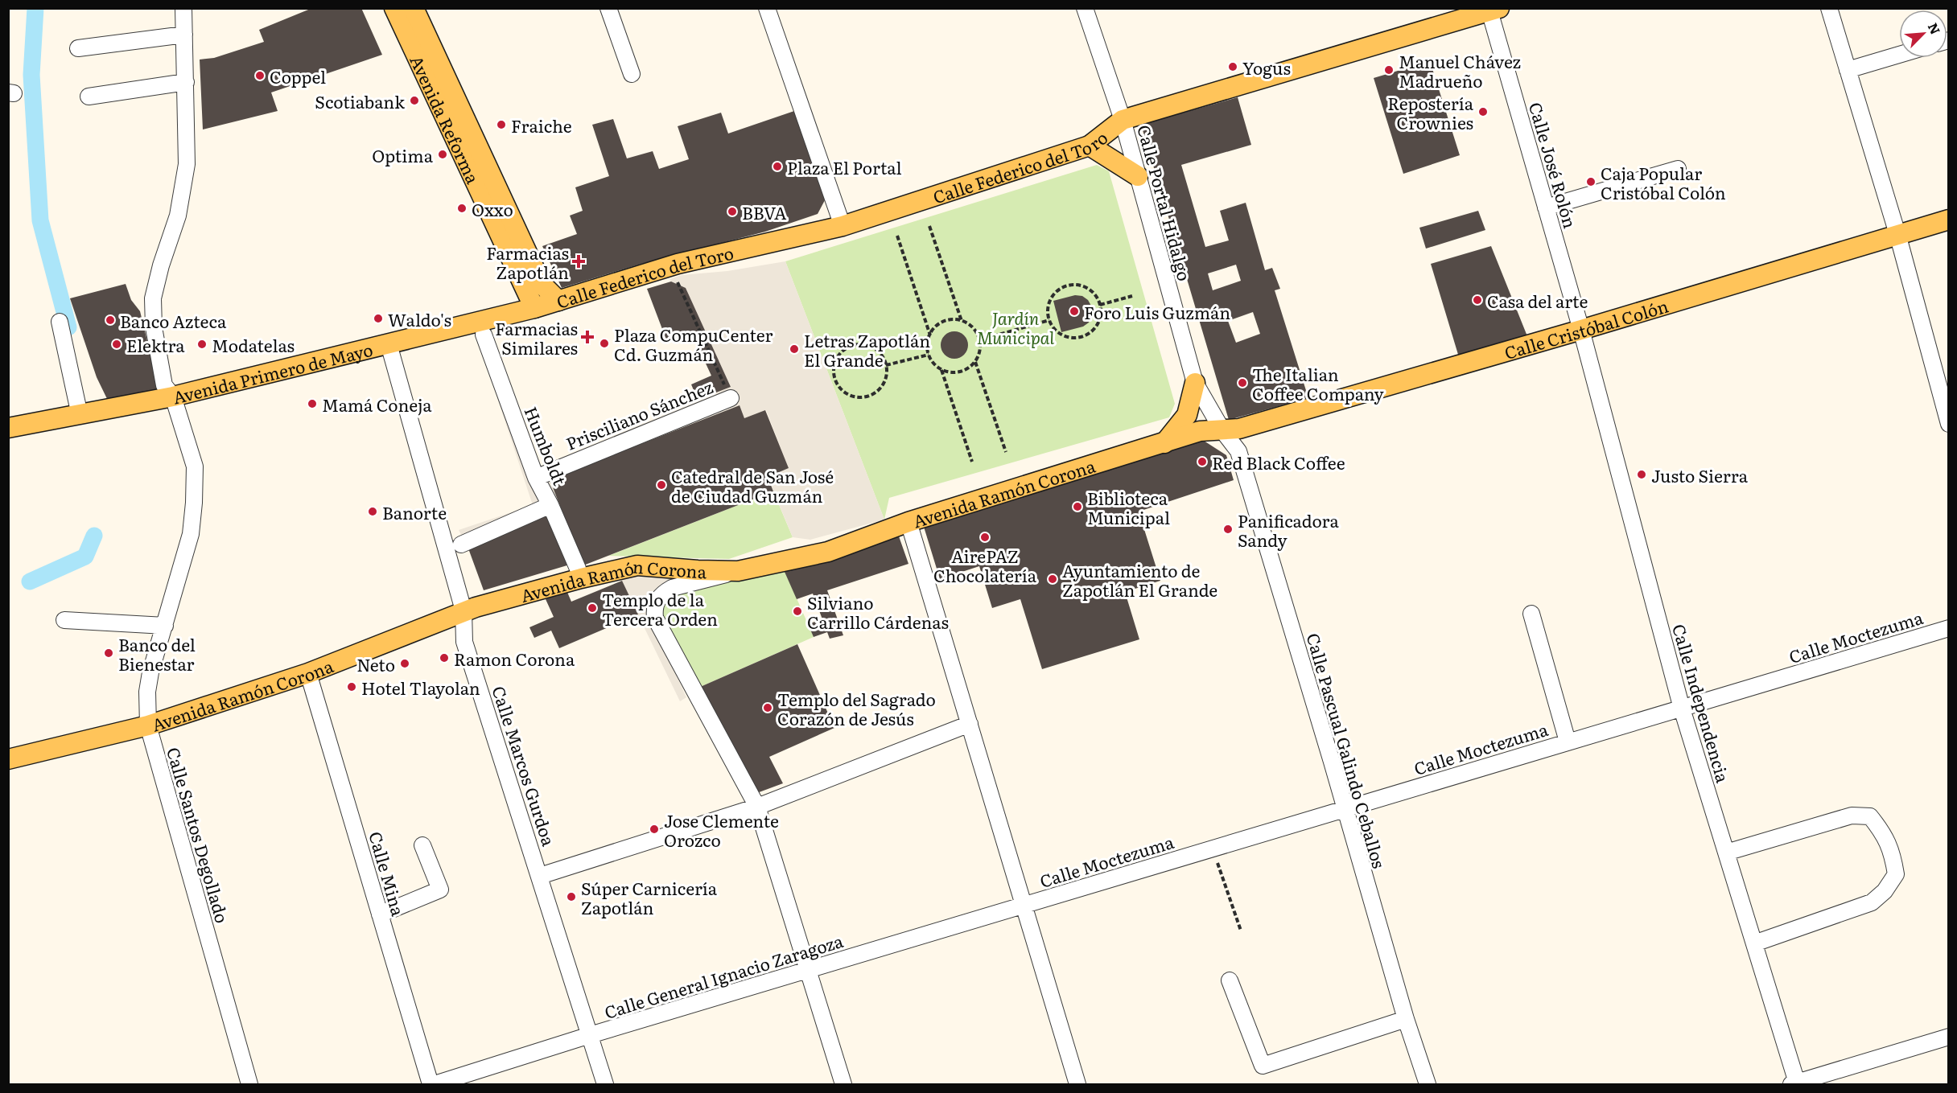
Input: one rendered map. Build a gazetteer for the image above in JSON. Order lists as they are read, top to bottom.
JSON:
{
  "streets": {
    "main road": [
      "Avenida Reforma",
      "Calle Federico del Toro",
      "Calle Cristóbal Colón",
      "Avenida Primero de Mayo",
      "Avenida Ramón Corona"
    ],
    "street": [
      "Calle José Rolón",
      "Calle Portal Hidalgo",
      "Prisciliano Sánchez",
      "Humboldt",
      "Calle Moctezuma",
      "Calle Independencia",
      "Calle Pascual Galindo Ceballos",
      "Calle Marcos Gurdoa",
      "Calle Santos Degollado",
      "Calle Mina",
      "Calle General Ignacio Zaragoza"
    ]
  },
  "crossings": [
    ["Avenida Reforma", "Calle Federico del Toro"],
    ["Avenida Reforma", "Avenida Primero de Mayo"],
    ["Calle Federico del Toro", "Calle José Rolón"],
    ["Calle Federico del Toro", "Calle Portal Hidalgo"],
    ["Calle Federico del Toro", "Avenida Primero de Mayo"],
    ["Calle José Rolón", "Calle Cristóbal Colón"],
    ["Calle José Rolón", "Calle Independencia"],
    ["Calle Portal Hidalgo", "Calle Cristóbal Colón"],
    ["Calle Portal Hidalgo", "Avenida Ramón Corona"],
    ["Calle Portal Hidalgo", "Calle Pascual Galindo Ceballos"],
    ["Calle Cristóbal Colón", "Avenida Ramón Corona"],
    ["Calle Cristóbal Colón", "Calle Independencia"],
    ["Calle Cristóbal Colón", "Calle Pascual Galindo Ceballos"],
    ["Avenida Primero de Mayo", "Calle Marcos Gurdoa"],
    ["Avenida Primero de Mayo", "Calle Santos Degollado"],
    ["Prisciliano Sánchez", "Humboldt"],
    ["Avenida Ramón Corona", "Calle Pascual Galindo Ceballos"],
    ["Avenida Ramón Corona", "Calle Marcos Gurdoa"],
    ["Avenida Ramón Corona", "Calle Santos Degollado"],
    ["Avenida Ramón Corona", "Calle Mina"],
    ["Calle Moctezuma", "Calle Independencia"],
    ["Calle Moctezuma", "Calle Pascual Galindo Ceballos"],
    ["Calle Moctezuma", "Calle General Ignacio Zaragoza"],
    ["Calle Marcos Gurdoa", "Calle General Ignacio Zaragoza"]
  ],
  "parks": ["Jardín Municipal"],
  "places": {
    "other": [
      "Yogus",
      "Manuel Chávez Madrueño",
      "Coppel",
      "Scotiabank",
      "Repostería Crownies",
      "Fraiche",
      "Optima",
      "Plaza El Portal",
      "Caja Popular Cristóbal Colón",
      "Oxxo",
      "BBVA",
      "Casa del arte",
      "Foro Luis Guzmán",
      "Waldo's",
      "Banco Azteca",
      "Plaza CompuCenter Cd. Guzmán",
      "Elektra",
      "Modatelas",
      "Letras Zapotlán El Grande",
      "The Italian Coffee Company",
      "Mamá Coneja",
      "Red Black Coffee",
      "Justo Sierra",
      "Catedral de San José de Ciudad Guzmán",
      "Biblioteca Municipal",
      "Banorte",
      "Panificadora Sandy",
      "AirePAZ Chocolatería",
      "Ayuntamiento de Zapotlán El Grande",
      "Templo de la Tercera Orden",
      "Silviano Carrillo Cárdenas",
      "Banco del Bienestar",
      "Ramon Corona",
      "Neto",
      "Hotel Tlayolan",
      "Templo del Sagrado Corazón de Jesús",
      "Jose Clemente Orozco",
      "Súper Carnicería Zapotlán"
    ],
    "health": ["Farmacias Zapotlán", "Farmacias Similares"]
  },
  "north": "top right"
}
